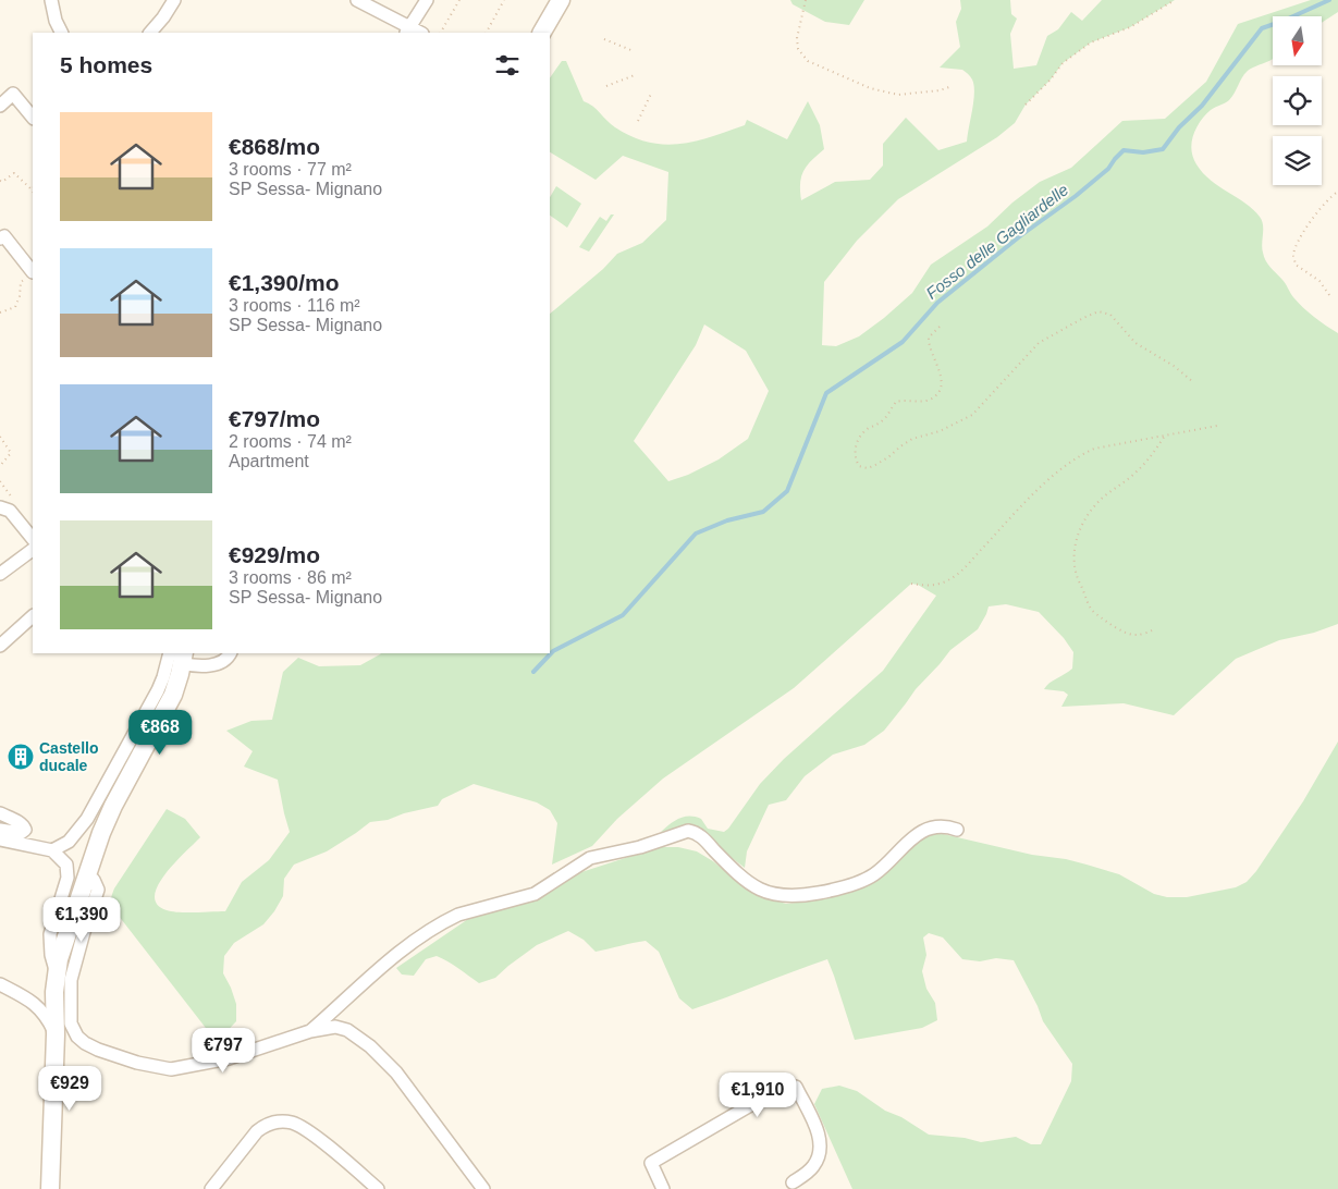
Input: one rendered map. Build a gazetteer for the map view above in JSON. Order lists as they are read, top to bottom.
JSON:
{
  "water": ["Fosso delle Gagliardelle"],
  "places": {
    "building": ["Castello ducale"]
  },
  "north": "bottom",
  "page": {
    "heading": "5 homes",
    "list": [
      {
        "name": "€868/mo",
        "note": "3 rooms · 77 m² · SP Sessa- Mignano"
      },
      {
        "name": "€1,390/mo",
        "note": "3 rooms · 116 m² · SP Sessa- Mignano"
      },
      {
        "name": "€797/mo",
        "note": "2 rooms · 74 m² · Apartment"
      },
      {
        "name": "€929/mo",
        "note": "3 rooms · 86 m² · SP Sessa- Mignano"
      }
    ],
    "price": [
      "€868",
      "€1,390",
      "€797",
      "€929",
      "€1,910"
    ]
  }
}
